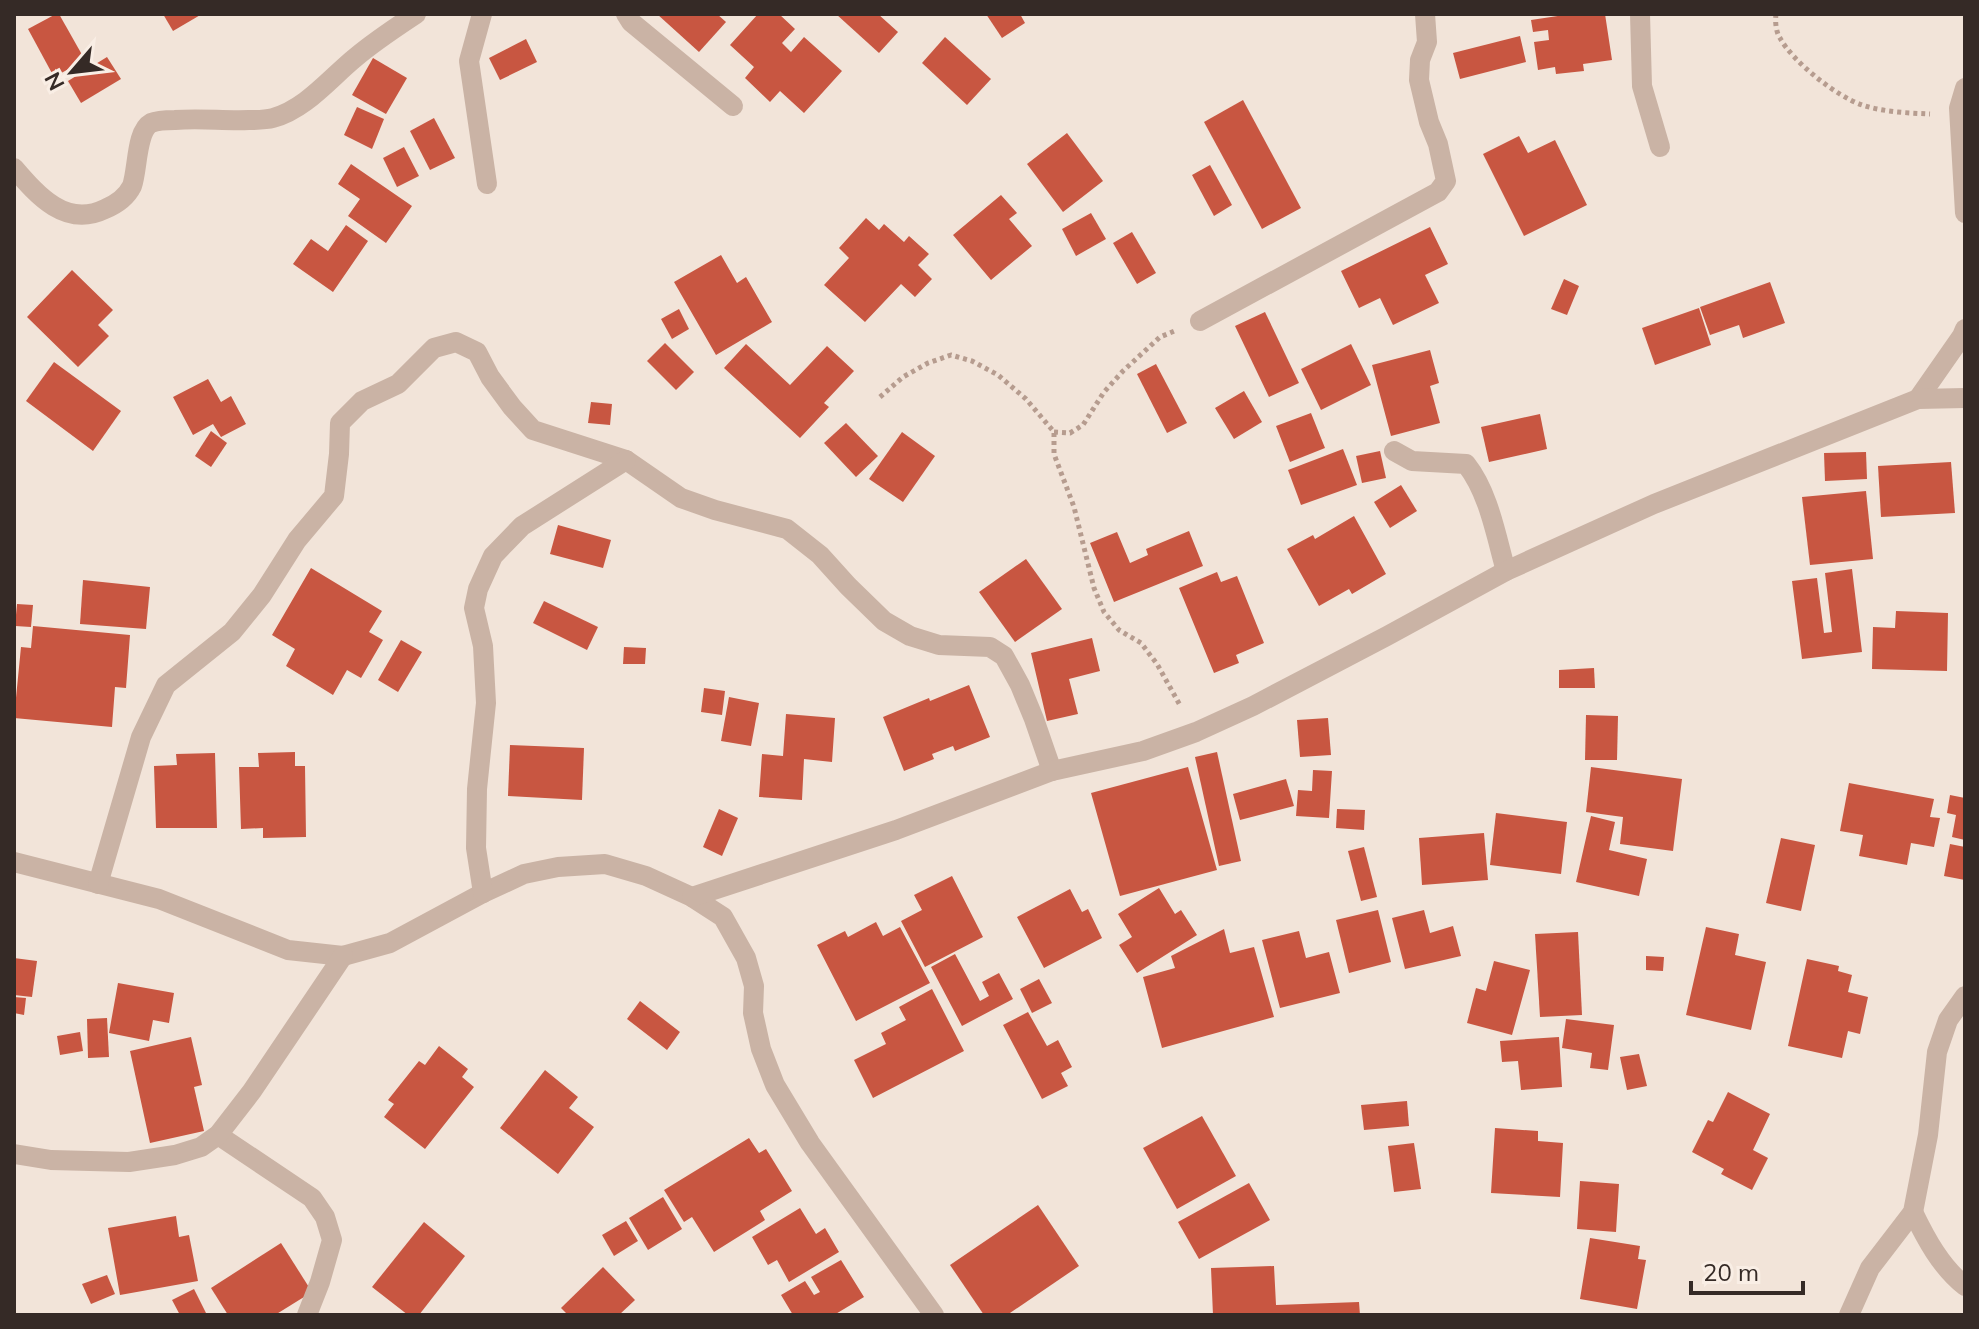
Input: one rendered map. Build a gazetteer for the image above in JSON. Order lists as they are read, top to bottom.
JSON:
{
  "scale_bar": "20 m",
  "north": "bottom left"
}
